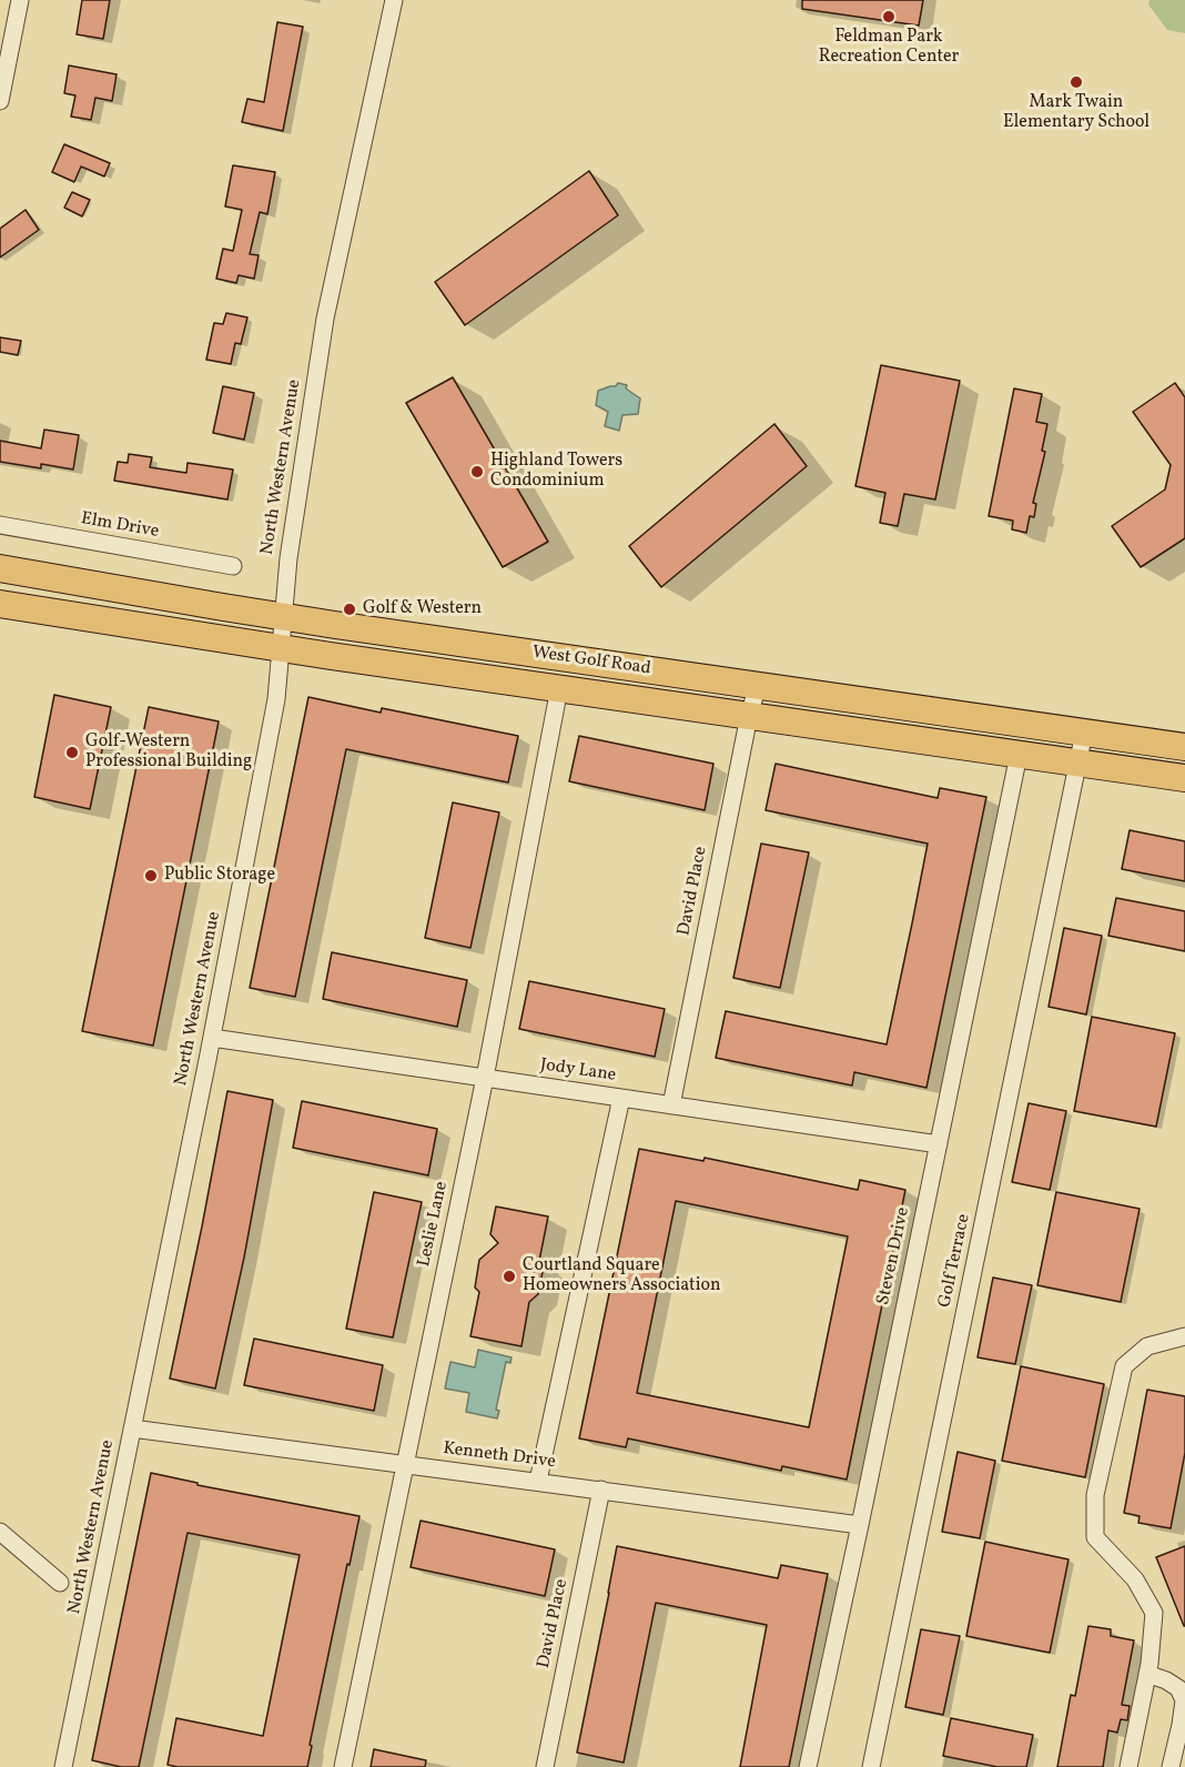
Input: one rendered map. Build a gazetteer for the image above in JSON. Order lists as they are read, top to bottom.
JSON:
{
  "streets": {
    "main road": ["West Golf Road"],
    "street": [
      "North Western Avenue",
      "Elm Drive",
      "David Place",
      "Jody Lane",
      "Leslie Lane",
      "Steven Drive",
      "Golf Terrace",
      "Kenneth Drive"
    ]
  },
  "crossings": [
    ["North Western Avenue", "West Golf Road"],
    ["North Western Avenue", "Jody Lane"],
    ["North Western Avenue", "Kenneth Drive"],
    ["West Golf Road", "David Place"],
    ["West Golf Road", "Leslie Lane"],
    ["West Golf Road", "Steven Drive"],
    ["West Golf Road", "Golf Terrace"],
    ["David Place", "Jody Lane"],
    ["David Place", "Kenneth Drive"],
    ["Jody Lane", "Leslie Lane"],
    ["Jody Lane", "Steven Drive"],
    ["Leslie Lane", "Kenneth Drive"],
    ["Steven Drive", "Kenneth Drive"]
  ],
  "places": [
    "Feldman Park Recreation Center",
    "Mark Twain Elementary School",
    "Highland Towers Condominium",
    "Golf & Western",
    "Golf-Western Professional Building",
    "Public Storage",
    "Courtland Square Homeowners Association"
  ]
}
